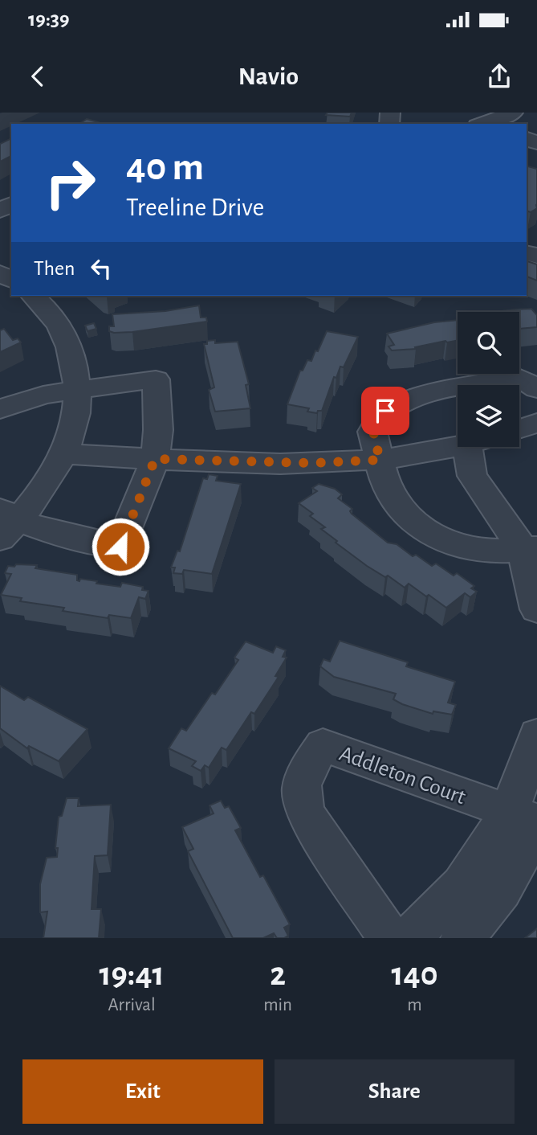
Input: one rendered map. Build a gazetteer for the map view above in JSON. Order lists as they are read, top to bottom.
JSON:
{
  "streets": {
    "street": ["Addleton Court"]
  },
  "page": {
    "status": "19:39",
    "header": "Navio",
    "turn": ["40 m", "Treeline Drive"],
    "then": "Then",
    "eta": [
      "19:41",
      "Arrival",
      "2",
      "min",
      "140",
      "m"
    ],
    "buttons": ["Exit", "Share"]
  }
}
